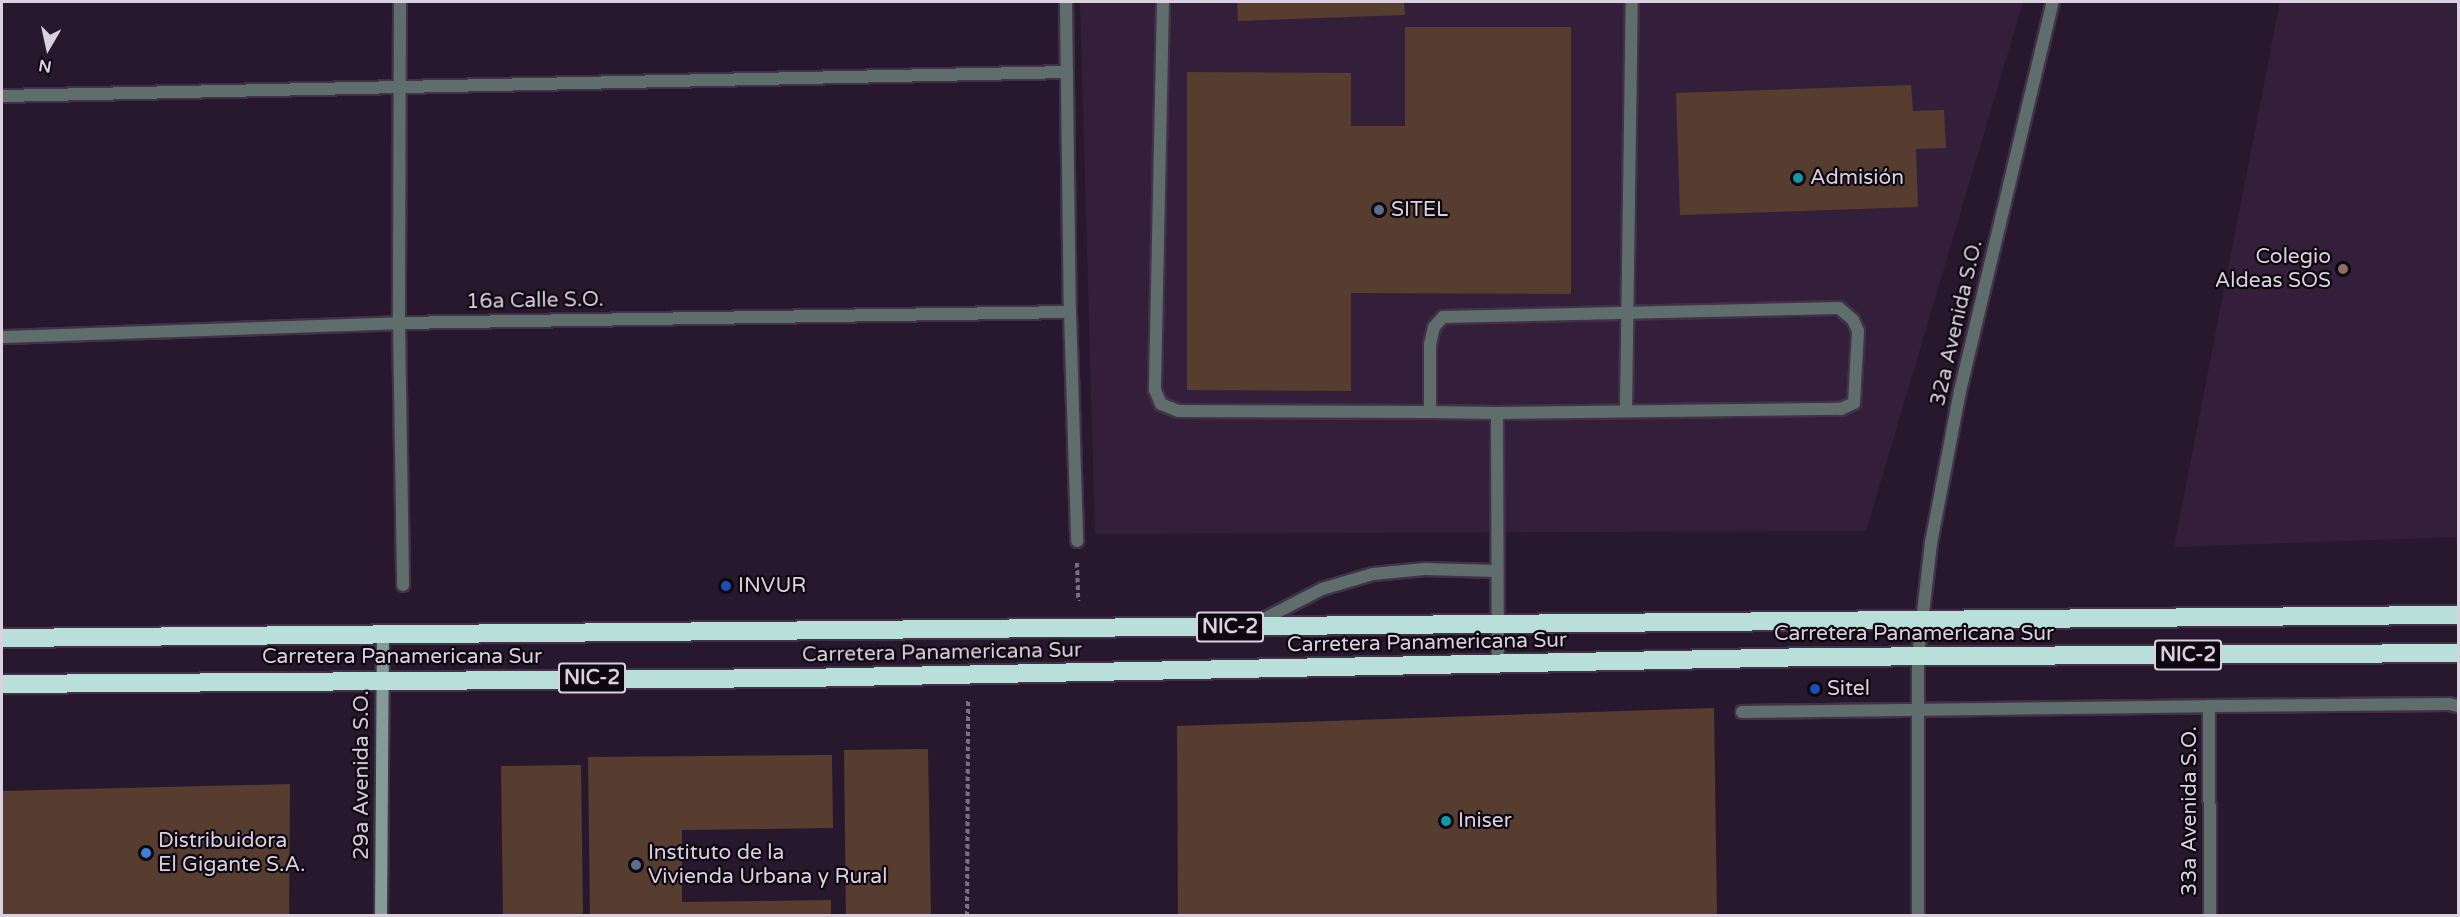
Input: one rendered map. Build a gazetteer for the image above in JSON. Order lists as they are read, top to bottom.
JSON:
{
  "streets": {
    "highway": ["NIC-2", "Carretera Panamericana Sur"],
    "street": [
      "16a Calle S.O.",
      "32a Avenida S.O.",
      "29a Avenida S.O.",
      "33a Avenida S.O."
    ]
  },
  "crossings": [
    ["32a Avenida S.O.", "Carretera Panamericana Sur"],
    ["Carretera Panamericana Sur", "29a Avenida S.O."]
  ],
  "places": [
    "Admisión",
    "SITEL",
    "Colegio Aldeas SOS",
    "INVUR",
    "Sitel",
    "Iniser",
    "Distribuidora El Gigante S.A.",
    "Instituto de la Vivienda Urbana y Rural"
  ],
  "north": "bottom"
}
